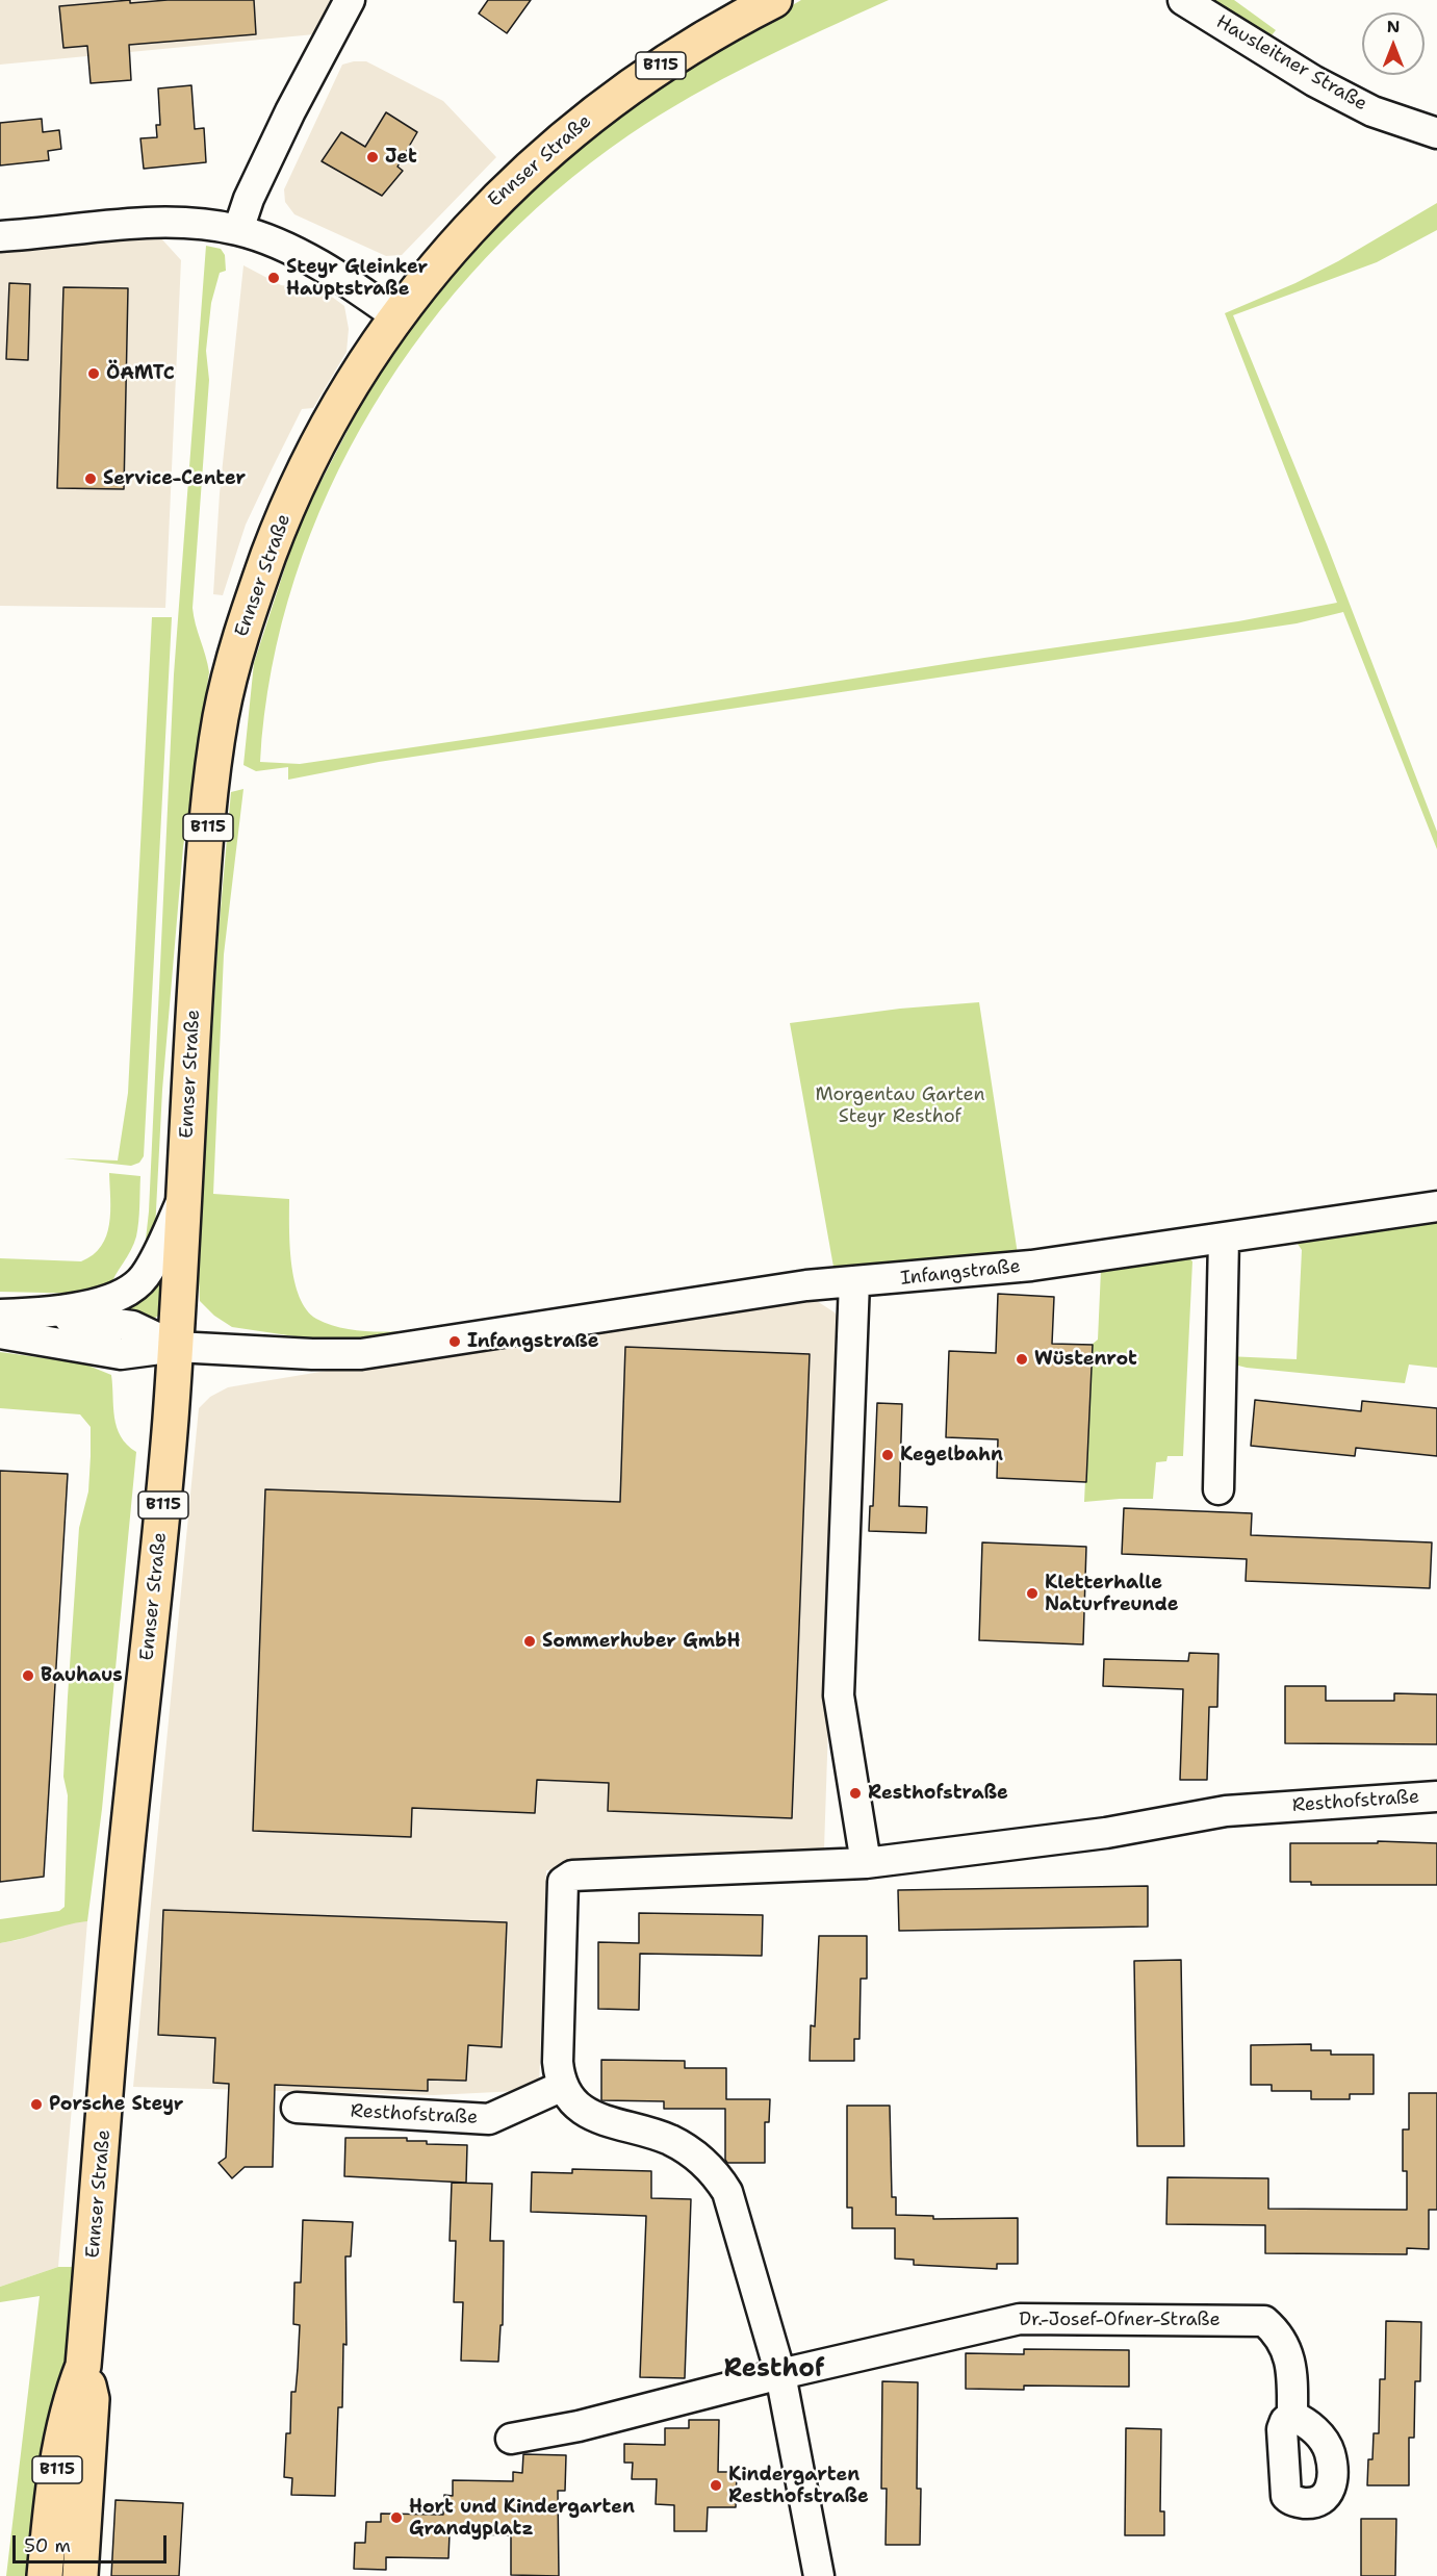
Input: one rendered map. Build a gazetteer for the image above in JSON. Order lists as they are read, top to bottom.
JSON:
{
  "streets": {
    "main road": ["B115", "Ennser Straße"],
    "street": [
      "Hausleitner Straße",
      "Infangstraße",
      "Resthofstraße",
      "Dr.-Josef-Ofner-Straße"
    ]
  },
  "crossings": [
    ["Ennser Straße", "Infangstraße"],
    ["Resthofstraße", "Dr.-Josef-Ofner-Straße"]
  ],
  "districts": ["Resthof"],
  "parks": ["Morgentau Garten Steyr Resthof"],
  "places": [
    "Jet",
    "Steyr Gleinker Hauptstraße",
    "ÖAMTC",
    "Service-Center",
    "Infangstraße",
    "Wüstenrot",
    "Kegelbahn",
    "Kletterhalle Naturfreunde",
    "Sommerhuber GmbH",
    "Bauhaus",
    "Resthofstraße",
    "Porsche Steyr",
    "Kindergarten Resthofstraße",
    "Hort und Kindergarten Grandyplatz"
  ],
  "scale_bar": "50 m",
  "north": "top"
}
